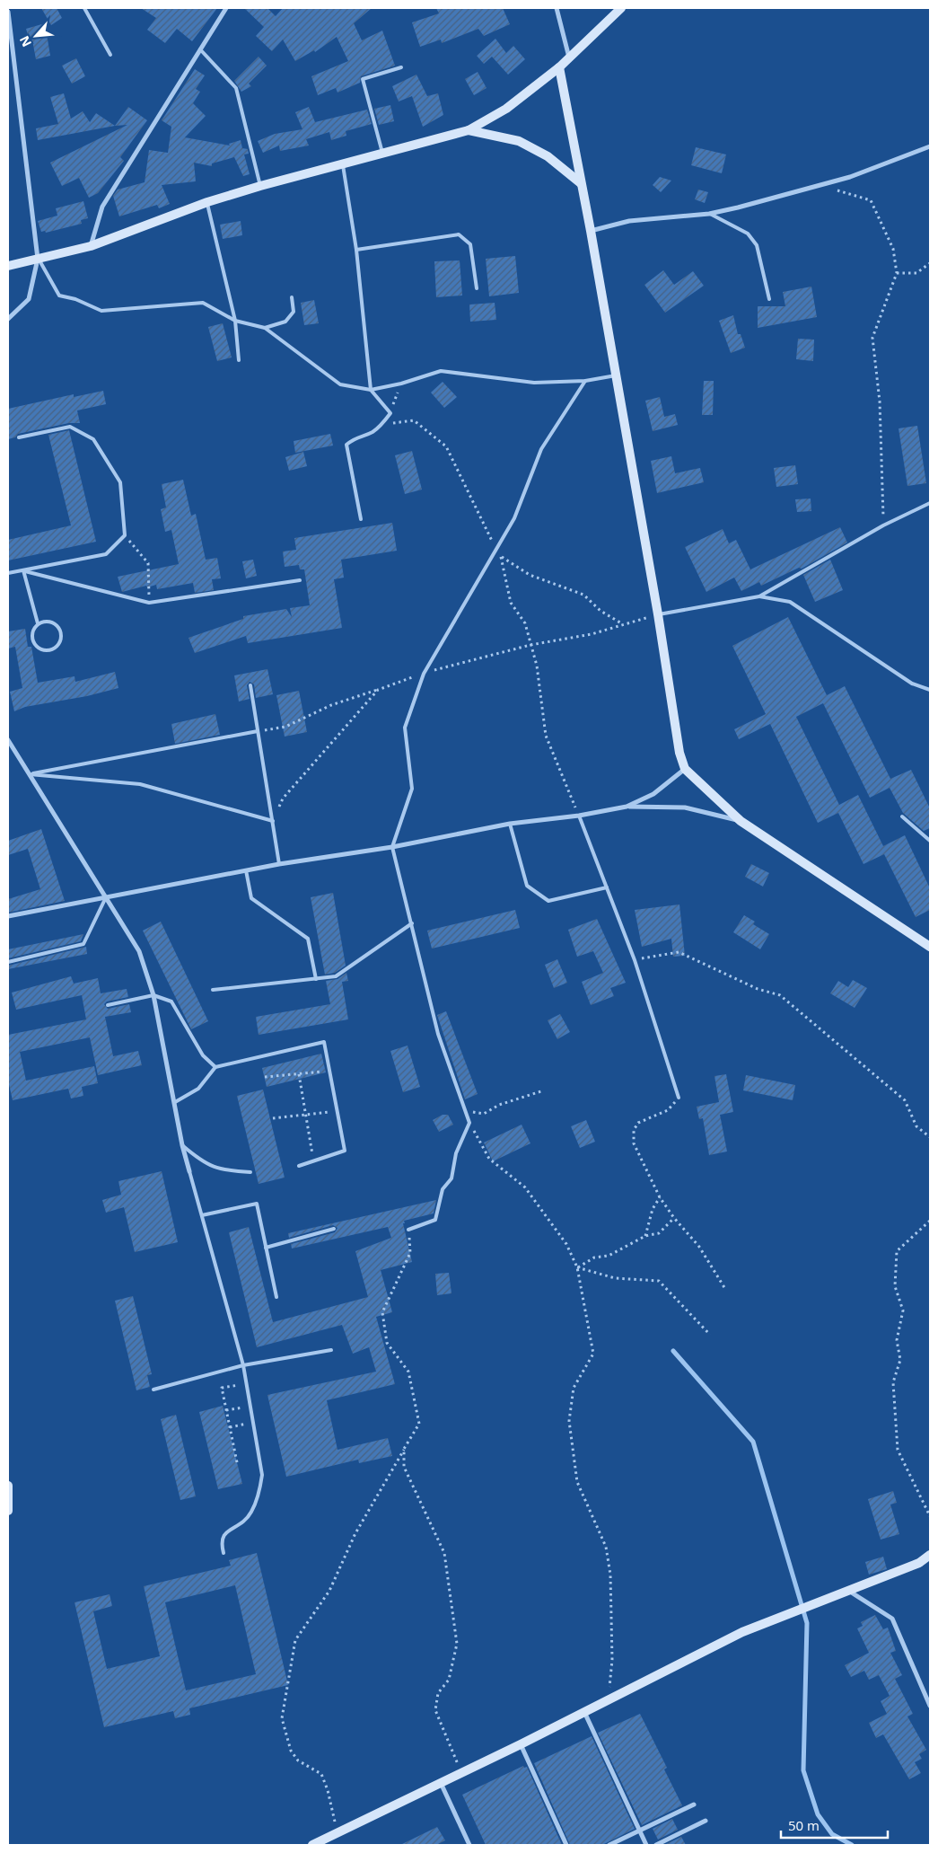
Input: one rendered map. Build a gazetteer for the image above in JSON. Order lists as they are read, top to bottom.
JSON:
{
  "scale_bar": "50 m",
  "north": "bottom left"
}
